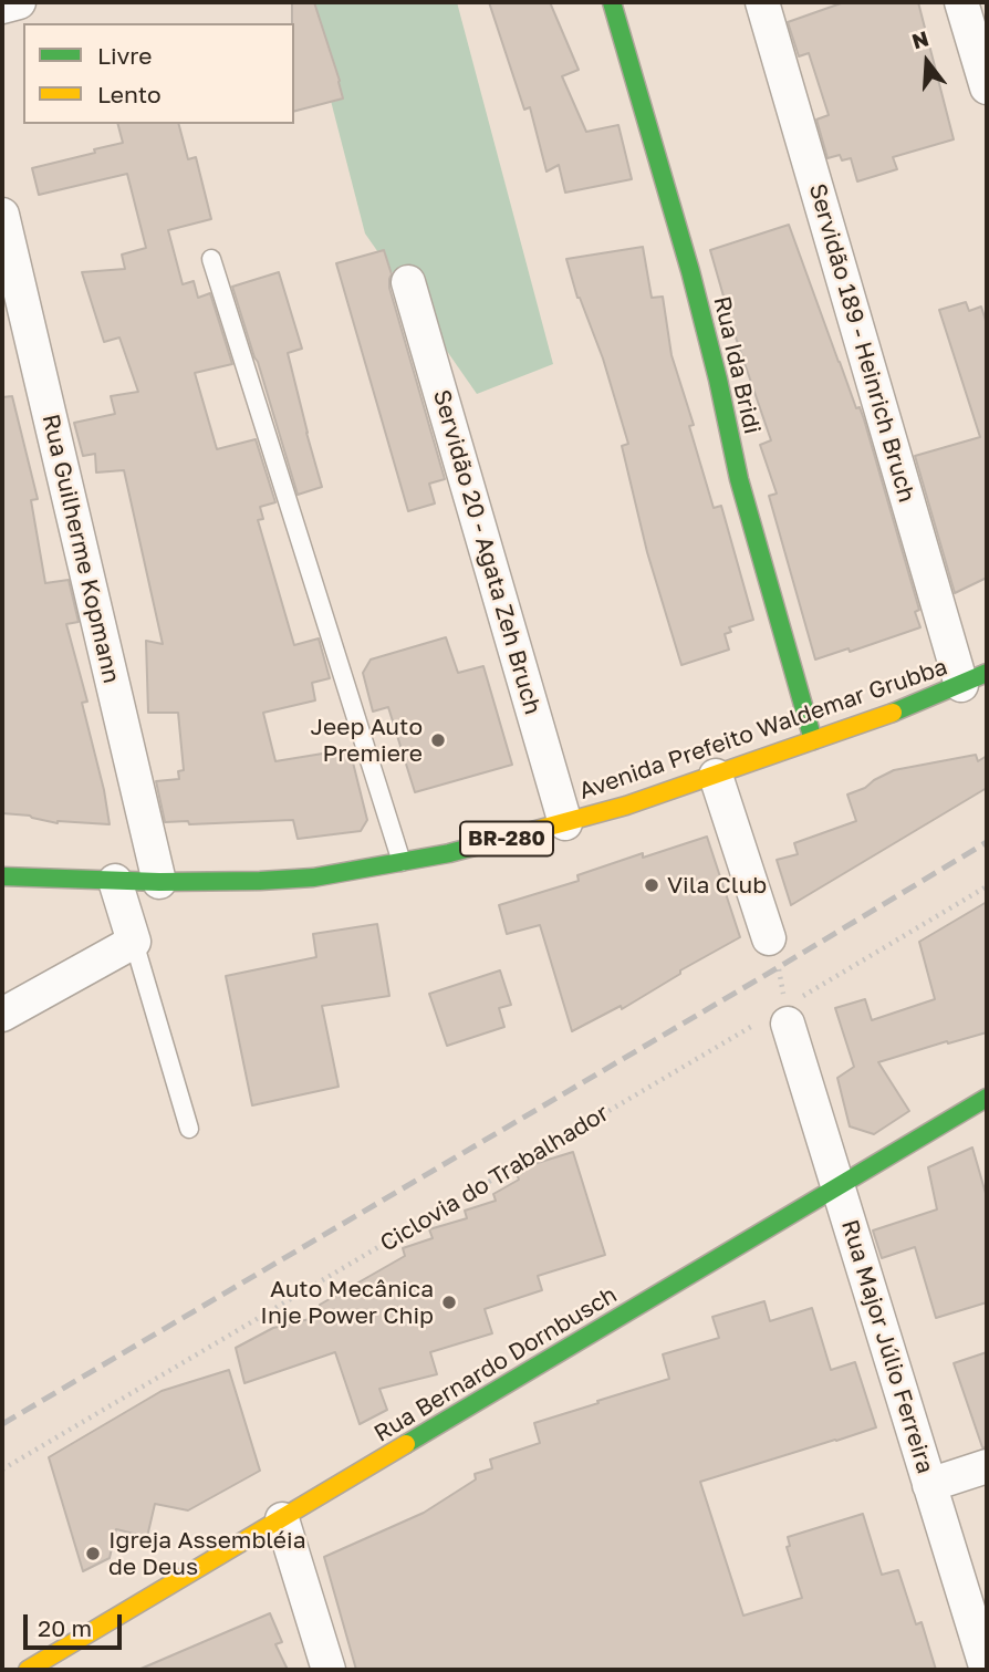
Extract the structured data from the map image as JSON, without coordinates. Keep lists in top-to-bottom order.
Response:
{
  "streets": {
    "main road": [
      "Rua Ida Bridi",
      "Avenida Prefeito Waldemar Grubba",
      "BR-280",
      "Rua Bernardo Dornbusch"
    ],
    "street": [
      "Servidão 189 - Heinrich Bruch",
      "Rua Guilherme Kopmann",
      "Servidão 20 - Agata Zeh Bruch",
      "Rua Major Júlio Ferreira"
    ],
    "path": ["Ciclovia do Trabalhador"]
  },
  "crossings": [
    ["Servidão 189 - Heinrich Bruch", "Avenida Prefeito Waldemar Grubba"],
    ["Rua Ida Bridi", "Avenida Prefeito Waldemar Grubba"],
    ["Rua Guilherme Kopmann", "Avenida Prefeito Waldemar Grubba"],
    ["Servidão 20 - Agata Zeh Bruch", "Avenida Prefeito Waldemar Grubba"],
    ["Ciclovia do Trabalhador", "Rua Major Júlio Ferreira"],
    ["Rua Major Júlio Ferreira", "Rua Bernardo Dornbusch"]
  ],
  "places": [
    "Jeep Auto Premiere",
    "Vila Club",
    "Auto Mecânica Inje Power Chip",
    "Igreja Assembléia de Deus"
  ],
  "legend": ["Livre", "Lento"],
  "scale_bar": "20 m",
  "north": "top"
}
